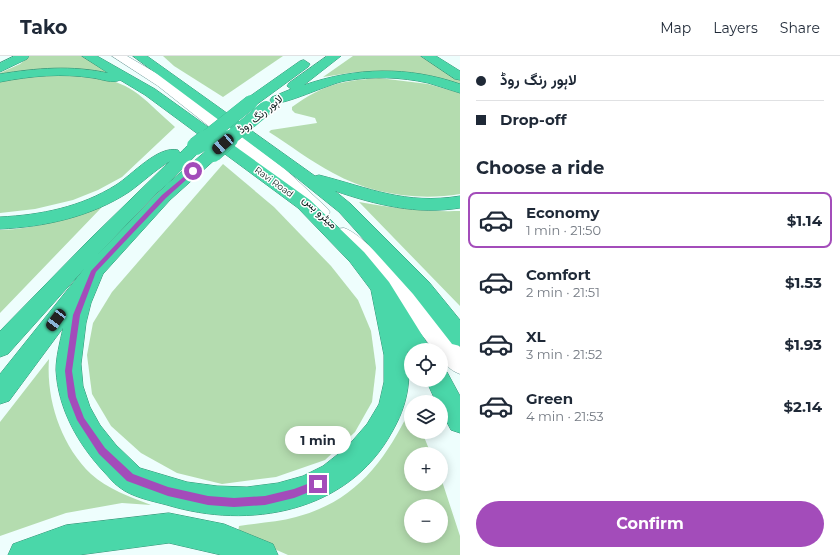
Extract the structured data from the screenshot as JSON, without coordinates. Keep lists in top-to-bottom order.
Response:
{
  "streets": {
    "highway": ["لاہور رنگ روڈ", "Ravi Road"],
    "lane": ["میٹرو بس"]
  },
  "page": {
    "header": "Tako",
    "nav": ["Map", "Layers", "Share"],
    "banner": ["لاہور رنگ روڈ", "Drop-off"],
    "heading": "Choose a ride",
    "list": [
      {
        "name": "Economy",
        "note": "1 min · 21:50",
        "value": "$1.14"
      },
      {
        "name": "Comfort",
        "note": "2 min · 21:51",
        "value": "$1.53"
      },
      {
        "name": "XL",
        "note": "3 min · 21:52",
        "value": "$1.93"
      },
      {
        "name": "Green",
        "note": "4 min · 21:53",
        "value": "$2.14"
      }
    ],
    "map_buttons": ["+", "−"],
    "bubble": "1 min",
    "buttons": "Confirm"
  }
}
